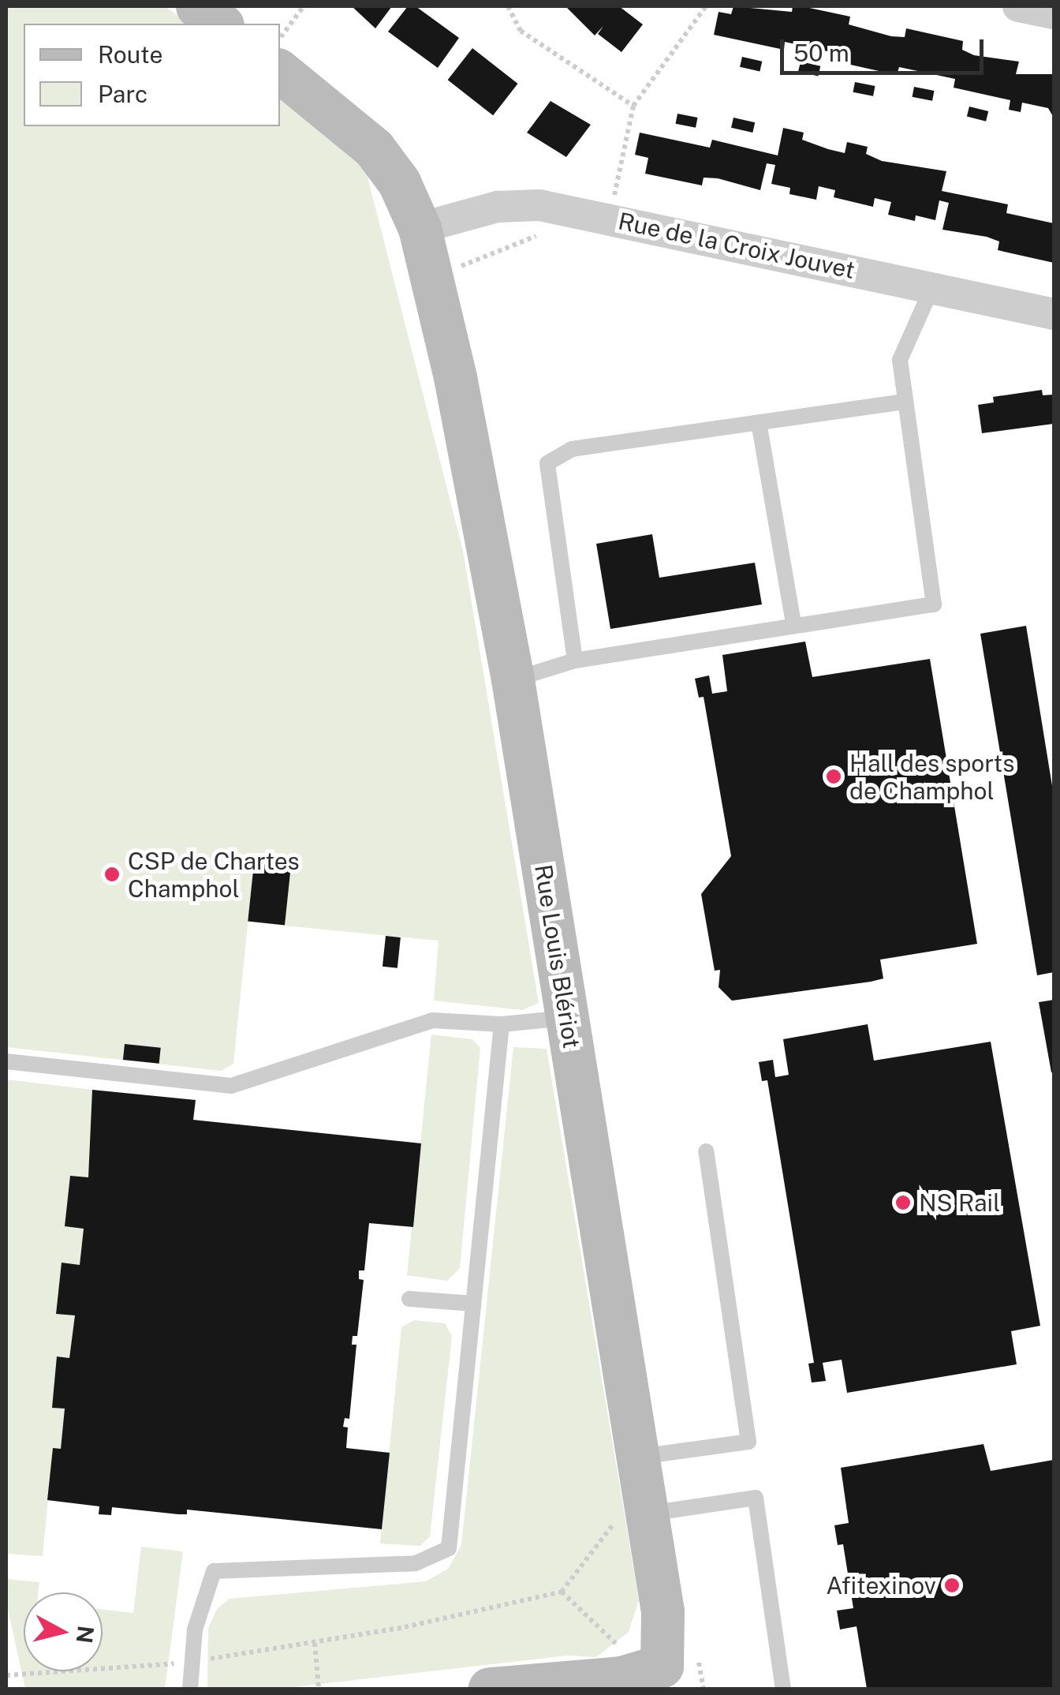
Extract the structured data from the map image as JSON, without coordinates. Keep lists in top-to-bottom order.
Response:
{
  "streets": {
    "street": ["Rue de la Croix Jouvet", "Rue Louis Blériot"]
  },
  "crossings": [
    ["Rue de la Croix Jouvet", "Rue Louis Blériot"]
  ],
  "places": [
    "Hall des sports de Champhol",
    "CSP de Chartes Champhol",
    "NS Rail",
    "Afitexinov"
  ],
  "legend": ["Route", "Parc"],
  "scale_bar": "50 m",
  "north": "right"
}
